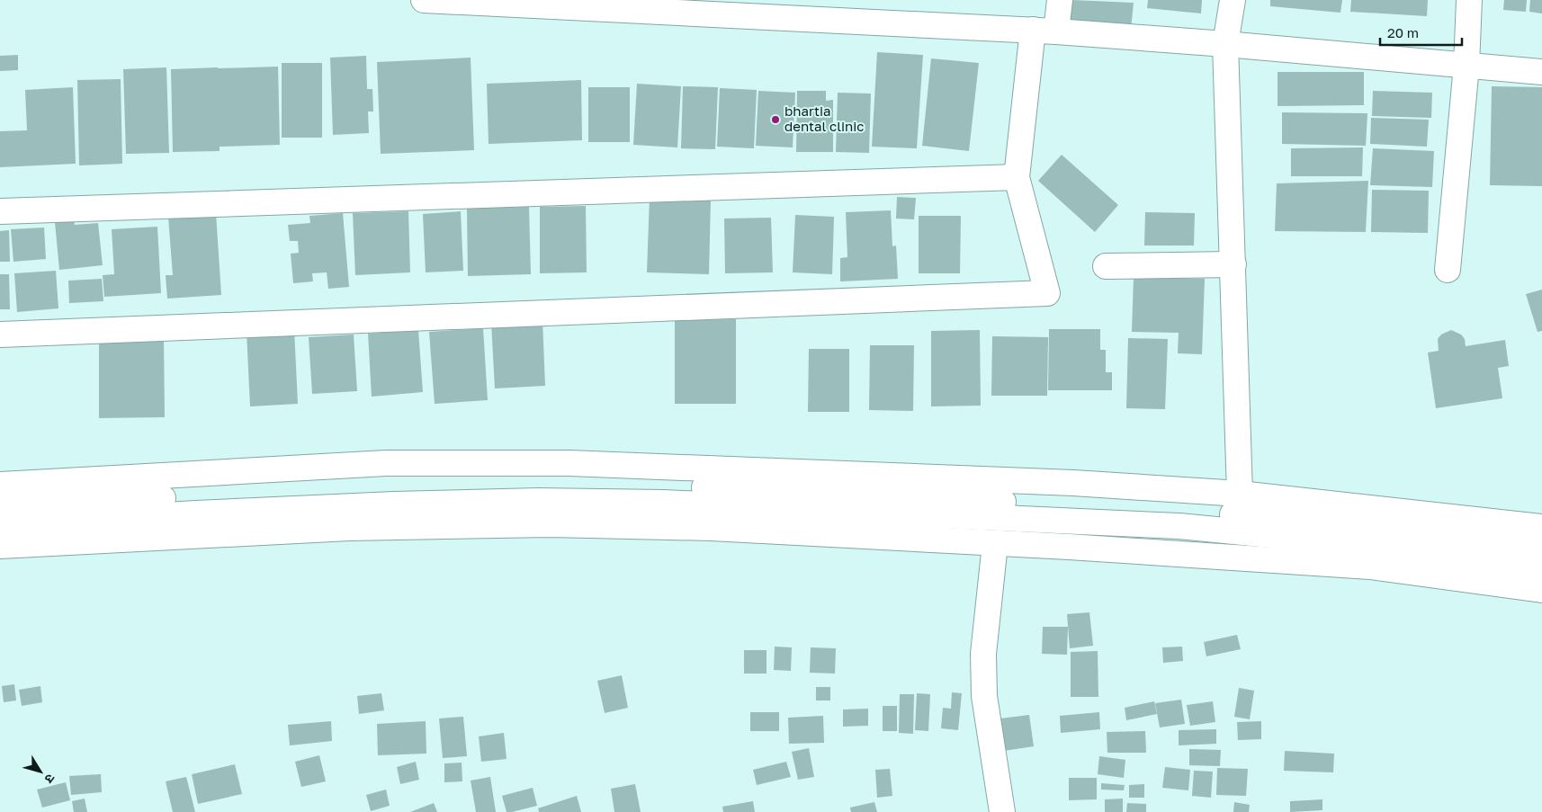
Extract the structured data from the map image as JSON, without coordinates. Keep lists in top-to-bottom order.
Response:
{
  "places": ["bhartia dental clinic"],
  "scale_bar": "20 m",
  "north": "bottom right"
}
